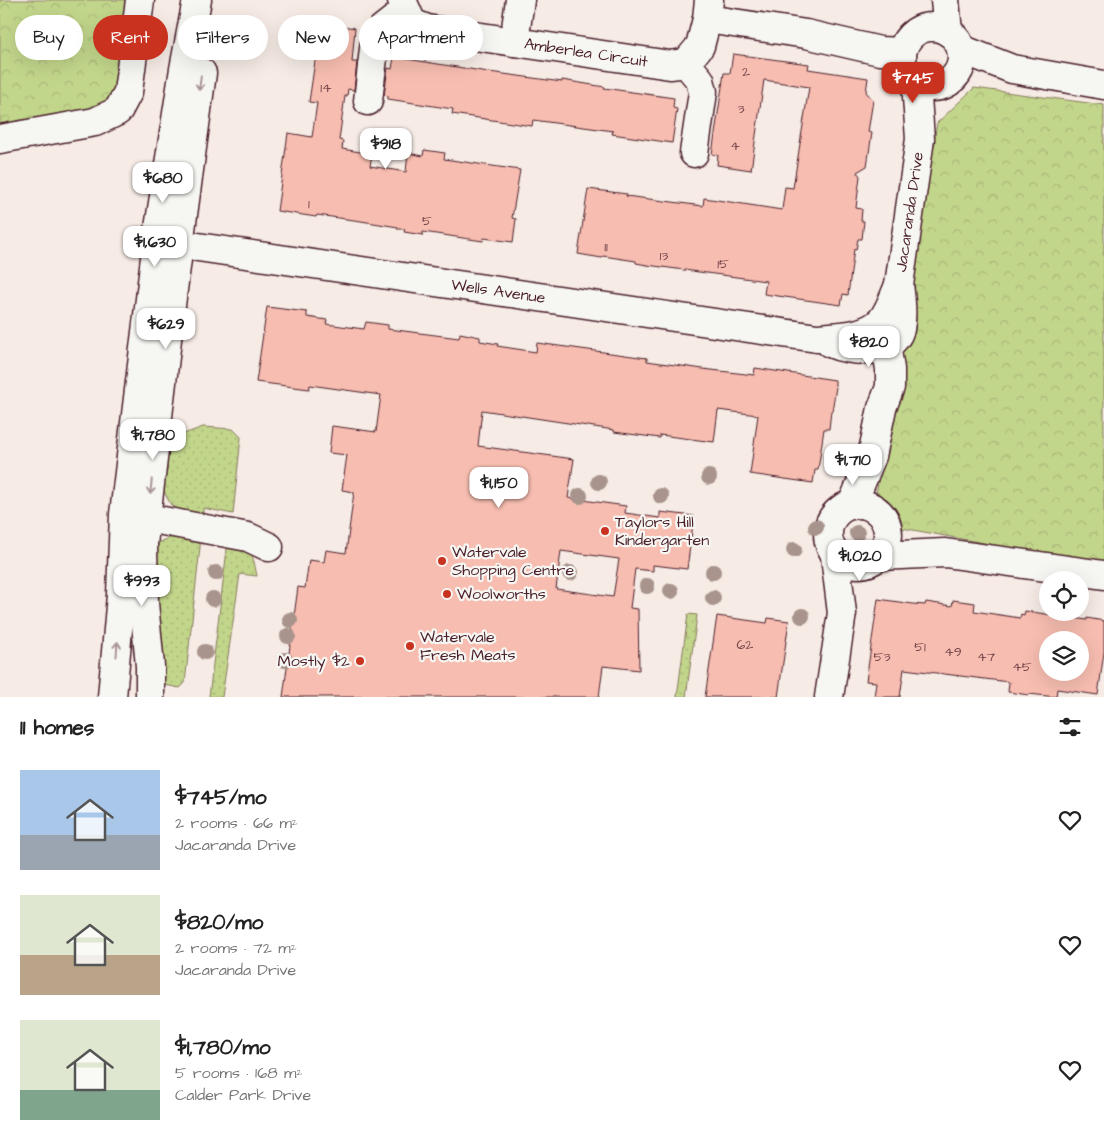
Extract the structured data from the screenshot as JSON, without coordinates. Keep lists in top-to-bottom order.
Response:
{
  "streets": {
    "street": ["Amberlea Circuit", "Jacaranda Drive", "Wells Avenue"]
  },
  "crossings": [
    ["Jacaranda Drive", "Wells Avenue"]
  ],
  "places": [
    "Taylors Hill Kindergarten",
    "Watervale Shopping Centre",
    "Woolworths",
    "Watervale Fresh Meats",
    "Mostly $2"
  ],
  "house_numbers": [
    "2",
    "14",
    "3",
    "4",
    "1",
    "5",
    "11",
    "13",
    "15",
    "62",
    "51",
    "49",
    "53",
    "47",
    "45"
  ],
  "page": {
    "chip": [
      "Buy",
      "Rent",
      "Filters",
      "New",
      "Apartment"
    ],
    "price": [
      "$745",
      "$918",
      "$680",
      "$1,630",
      "$629",
      "$820",
      "$1,780",
      "$1,710",
      "$1,150",
      "$1,020",
      "$993"
    ],
    "heading": "11 homes",
    "list": [
      {
        "name": "$745/mo",
        "note": "2 rooms · 66 m² · Jacaranda Drive"
      },
      {
        "name": "$820/mo",
        "note": "2 rooms · 72 m² · Jacaranda Drive"
      },
      {
        "name": "$1,780/mo",
        "note": "5 rooms · 168 m² · Calder Park Drive"
      }
    ]
  }
}
